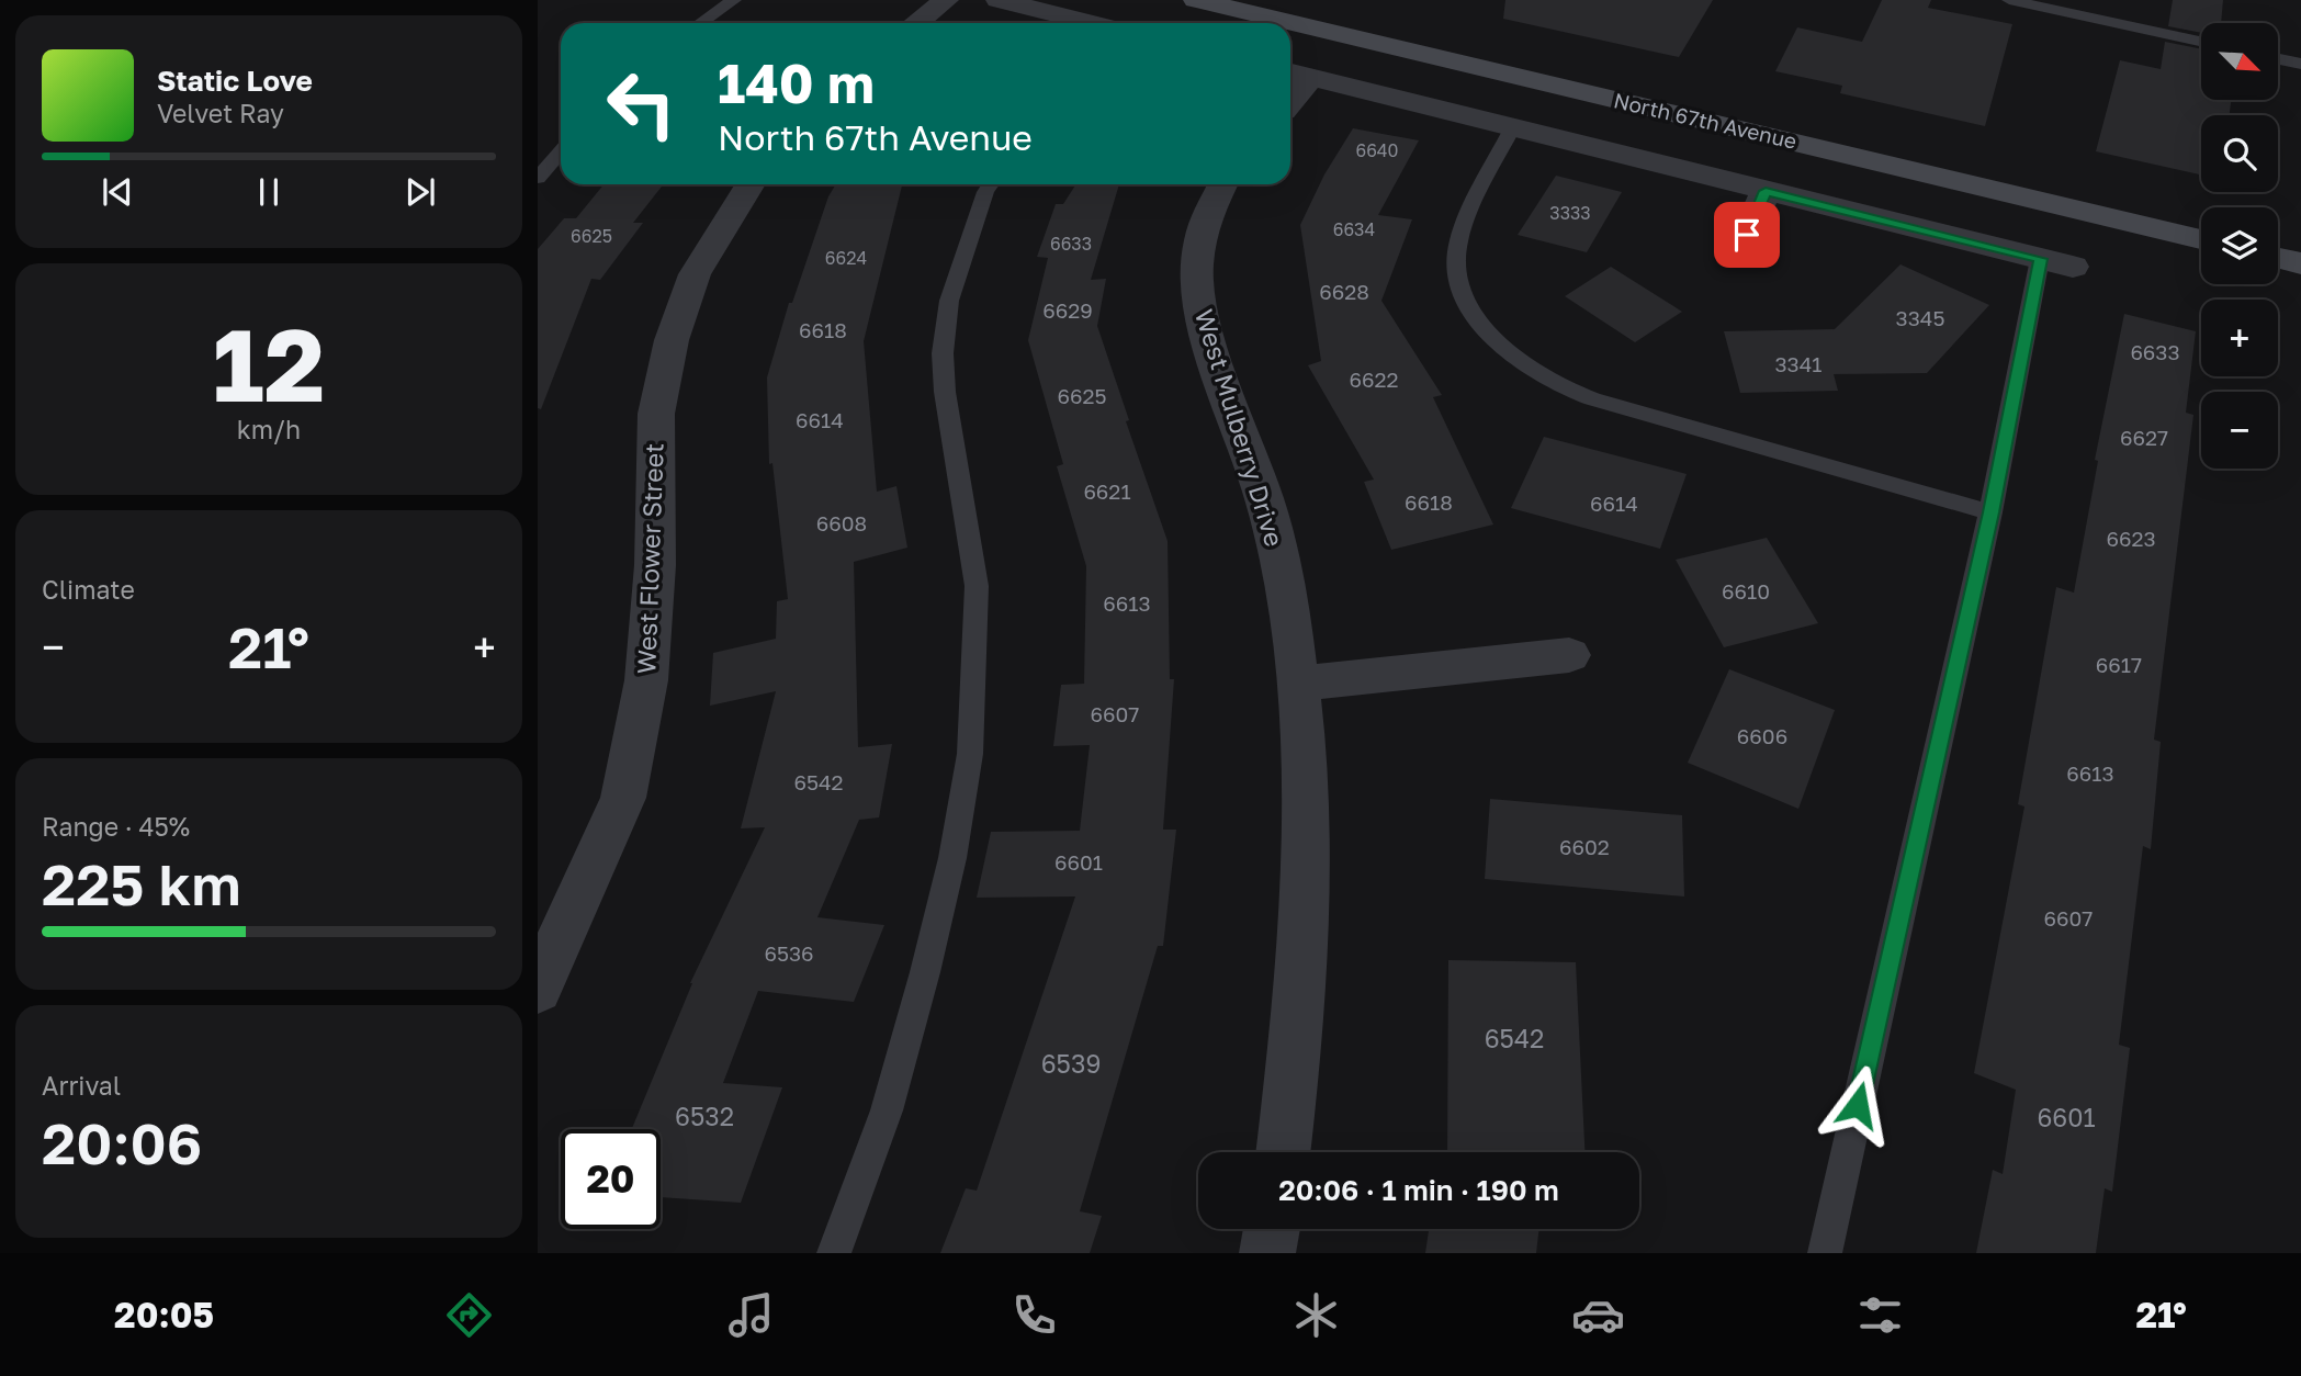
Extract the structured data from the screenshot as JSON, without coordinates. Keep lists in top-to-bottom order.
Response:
{
  "streets": {
    "main road": ["North 67th Avenue"],
    "street": ["West Mulberry Drive", "West Flower Street"]
  },
  "house_numbers": [
    "6640",
    "3333",
    "6634",
    "6625",
    "6633",
    "6624",
    "6628",
    "6629",
    "3345",
    "6618",
    "6633",
    "3341",
    "6622",
    "6625",
    "6614",
    "6627",
    "6621",
    "6618",
    "6614",
    "6608",
    "6623",
    "6610",
    "6613",
    "6617",
    "6607",
    "6606",
    "6613",
    "6542",
    "6602",
    "6601",
    "6607",
    "6536",
    "6542",
    "6539",
    "6532",
    "6601"
  ],
  "north": "bottom right",
  "page": {
    "map_buttons": ["+", "−"],
    "turn": ["140 m", "North 67th Avenue"],
    "song": ["Static Love", "Velvet Ray"],
    "tile": [
      ["12", "km/h"],
      "Climate",
      ["Range · 45%", "225 km"],
      ["Arrival", "20:06"]
    ],
    "heat": ["−", "21°", "+"],
    "limit": "20",
    "trip": "20:06 · 1 min · 190 m",
    "tabs": ["20:05", "21°"]
  }
}
